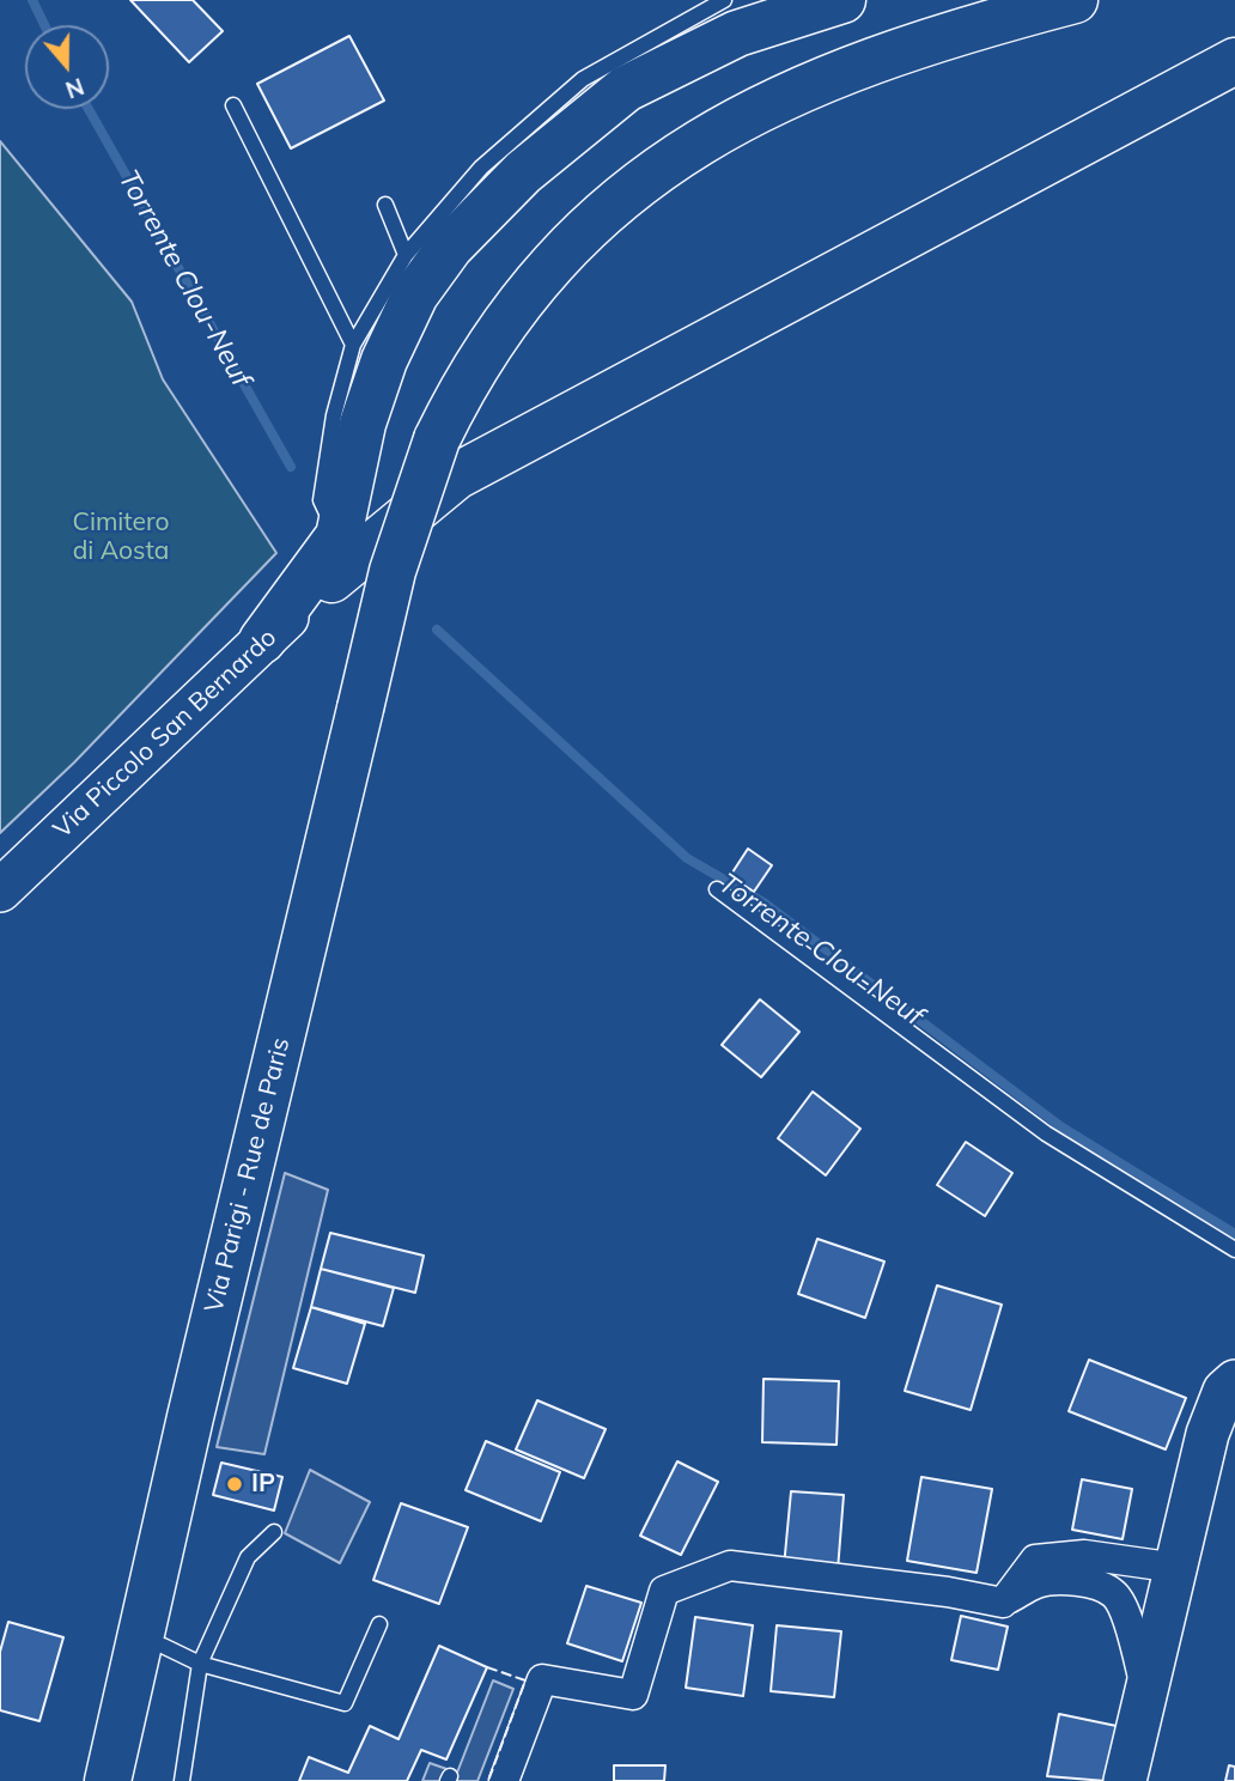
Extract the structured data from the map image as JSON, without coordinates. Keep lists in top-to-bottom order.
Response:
{
  "streets": {
    "main road": ["Via Parigi - Rue de Paris"],
    "street": ["Via Piccolo San Bernardo"]
  },
  "water": ["Torrente Clou-Neuf"],
  "parks": ["Cimitero di Aosta"],
  "places": ["IP"],
  "north": "bottom"
}
